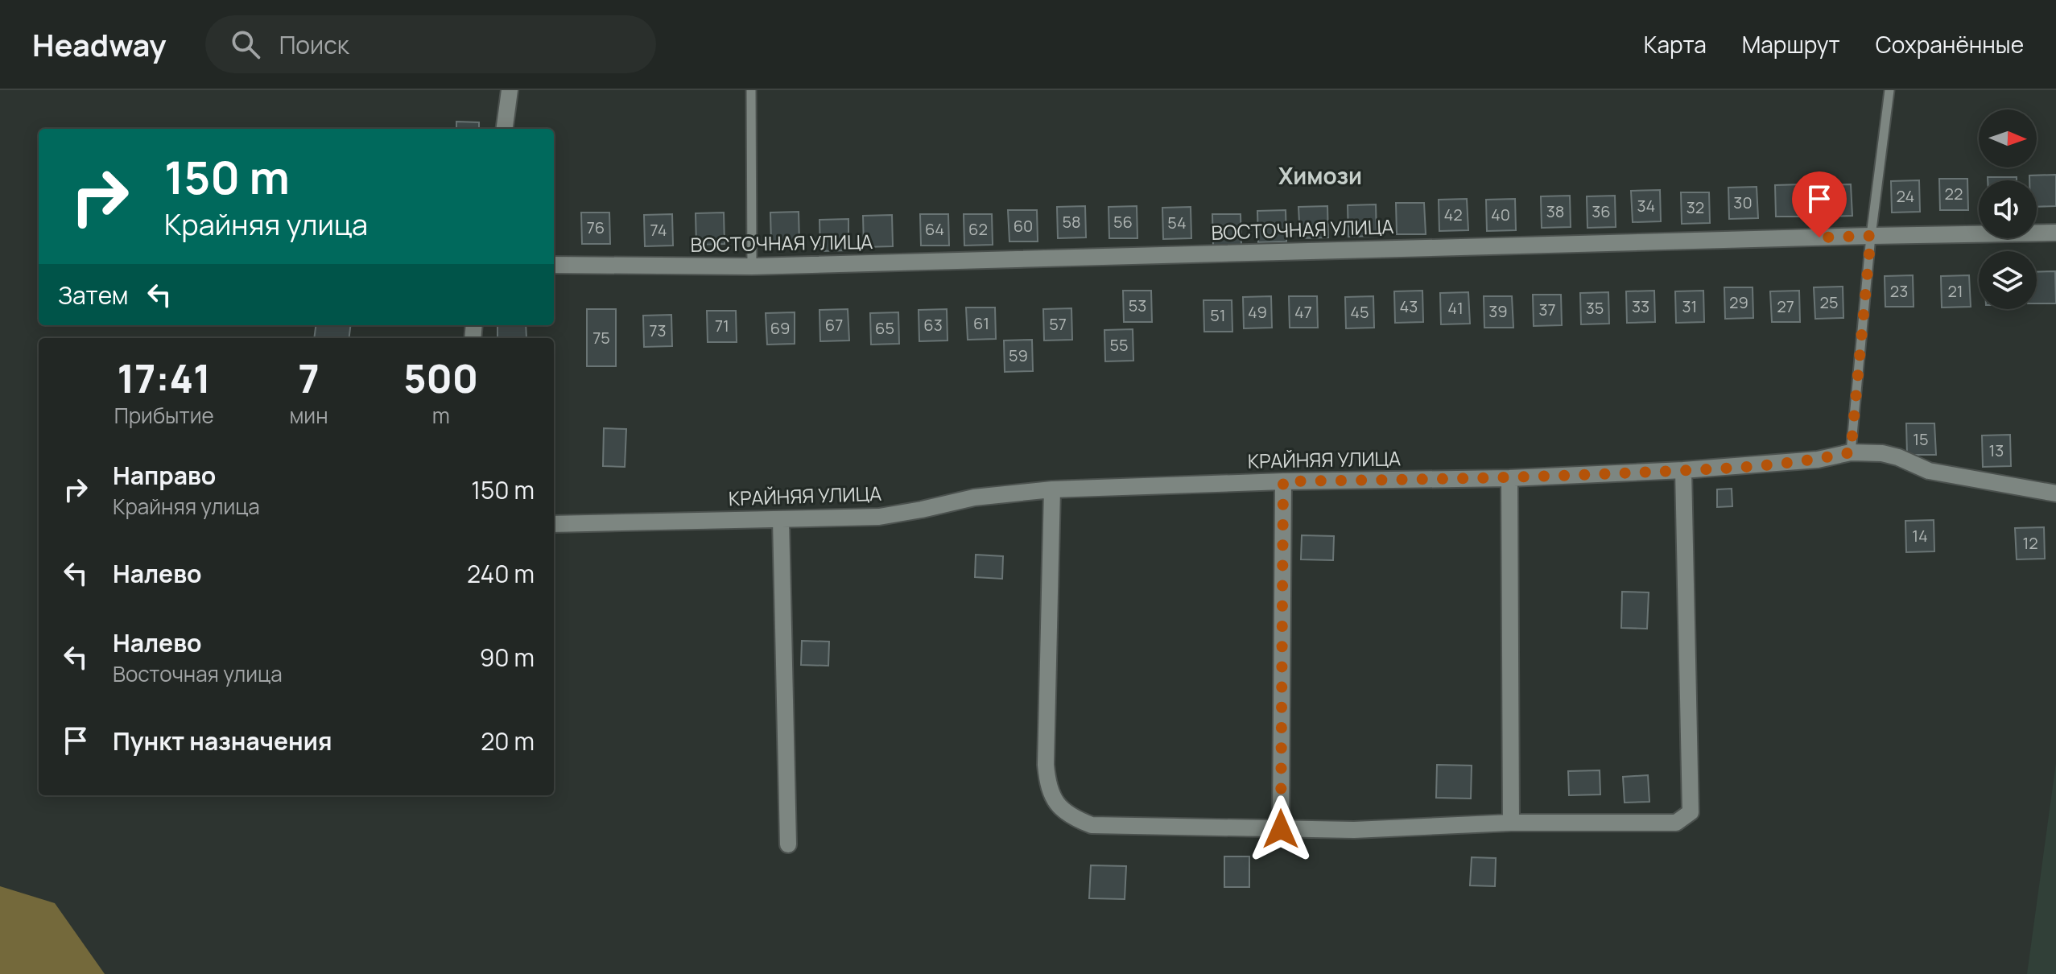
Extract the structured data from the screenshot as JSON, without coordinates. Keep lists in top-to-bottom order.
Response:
{
  "streets": {
    "street": ["ВОСТОЧНАЯ УЛИЦА", "КРАЙНЯЯ УЛИЦА"]
  },
  "districts": ["Химози"],
  "house_numbers": [
    "22",
    "24",
    "30",
    "34",
    "32",
    "38",
    "36",
    "42",
    "40",
    "58",
    "56",
    "54",
    "60",
    "76",
    "64",
    "62",
    "74",
    "23",
    "21",
    "29",
    "25",
    "53",
    "43",
    "33",
    "31",
    "27",
    "41",
    "35",
    "37",
    "39",
    "49",
    "47",
    "45",
    "51",
    "61",
    "57",
    "67",
    "63",
    "71",
    "69",
    "65",
    "73",
    "75",
    "55",
    "59",
    "15",
    "13",
    "14",
    "12"
  ],
  "north": "right",
  "page": {
    "header": "Headway",
    "search": "Поиск",
    "nav": ["Карта", "Маршрут", "Сохранённые"],
    "turn": ["150 m", "Крайняя улица"],
    "then": "Затем",
    "eta": [
      "17:41",
      "Прибытие",
      "7",
      "мин",
      "500",
      "m"
    ],
    "list": [
      {
        "name": "Направо",
        "note": "Крайняя улица",
        "value": "150 m"
      },
      {
        "name": "Налево",
        "value": "240 m"
      },
      {
        "name": "Налево",
        "note": "Восточная улица",
        "value": "90 m"
      },
      {
        "name": "Пункт назначения",
        "value": "20 m"
      }
    ]
  }
}
